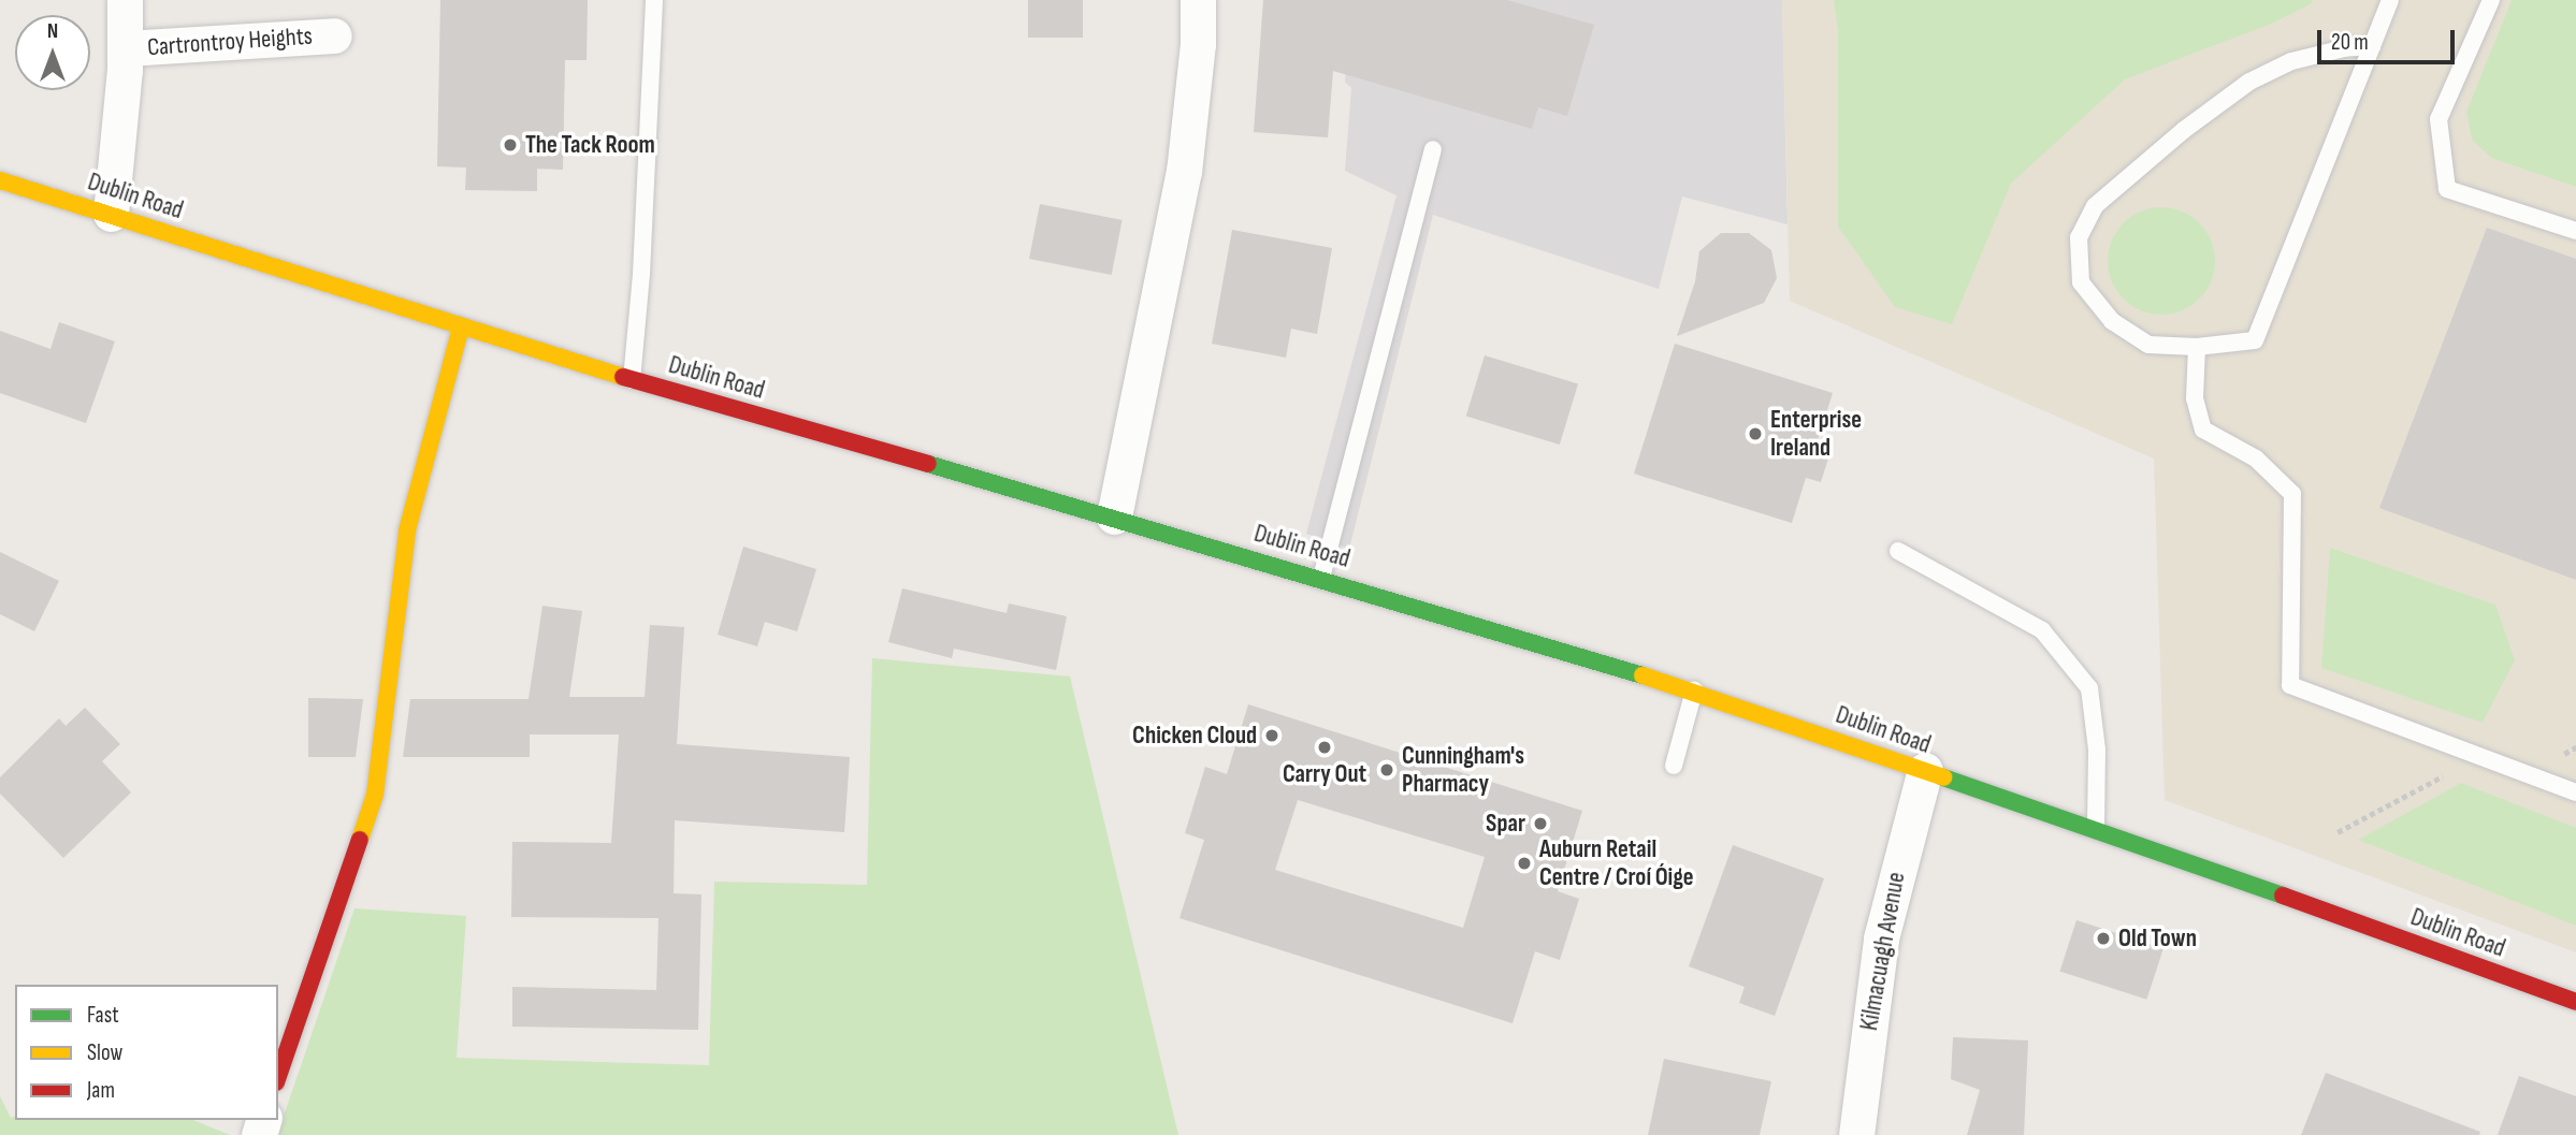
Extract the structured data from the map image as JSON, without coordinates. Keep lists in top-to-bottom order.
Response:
{
  "streets": {
    "main road": ["Dublin Road"],
    "street": ["Cartrontroy Heights", "Kilmacuagh Avenue"]
  },
  "crossings": [
    ["Cartrontroy Heights", "Dublin Road"],
    ["Dublin Road", "Kilmacuagh Avenue"]
  ],
  "places": [
    "The Tack Room",
    "Enterprise Ireland",
    "Chicken Cloud",
    "Carry Out",
    "Cunningham's Pharmacy",
    "Spar",
    "Auburn Retail Centre / Croí Óige",
    "Old Town"
  ],
  "legend": ["Fast", "Slow", "Jam"],
  "scale_bar": "20 m",
  "north": "top"
}
